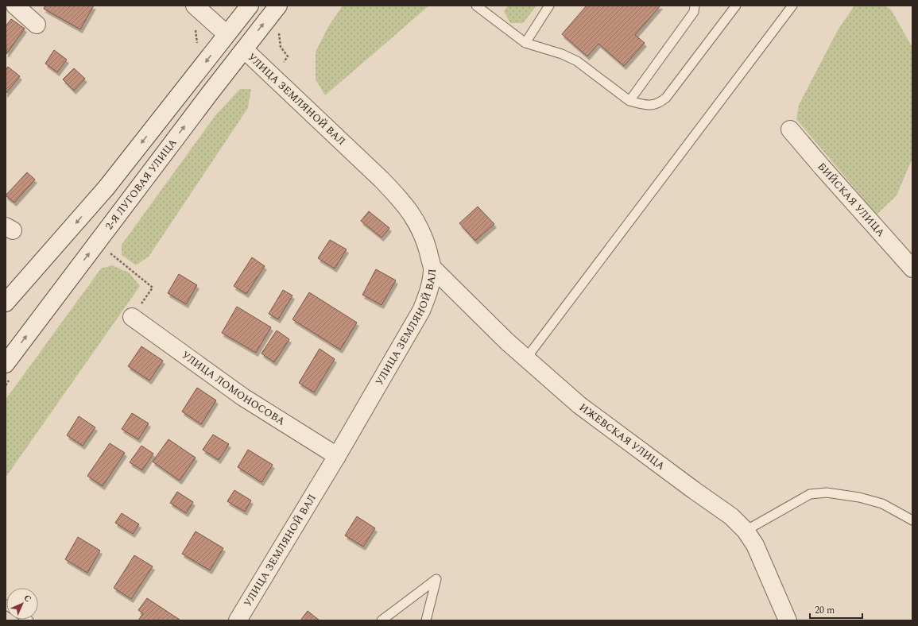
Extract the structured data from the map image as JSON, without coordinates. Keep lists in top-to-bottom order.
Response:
{
  "streets": {
    "street": [
      "УЛИЦА ЗЕМЛЯНОЙ ВАЛ",
      "2-Я ЛУГОВАЯ УЛИЦА",
      "БИЙСКАЯ УЛИЦА",
      "УЛИЦА ЛОМОНОСОВА",
      "ИЖЕВСКАЯ УЛИЦА"
    ]
  },
  "crossings": [
    ["УЛИЦА ЗЕМЛЯНОЙ ВАЛ", "2-Я ЛУГОВАЯ УЛИЦА"],
    ["УЛИЦА ЗЕМЛЯНОЙ ВАЛ", "УЛИЦА ЛОМОНОСОВА"],
    ["УЛИЦА ЗЕМЛЯНОЙ ВАЛ", "ИЖЕВСКАЯ УЛИЦА"]
  ],
  "scale_bar": "20 m",
  "north": "top right"
}
